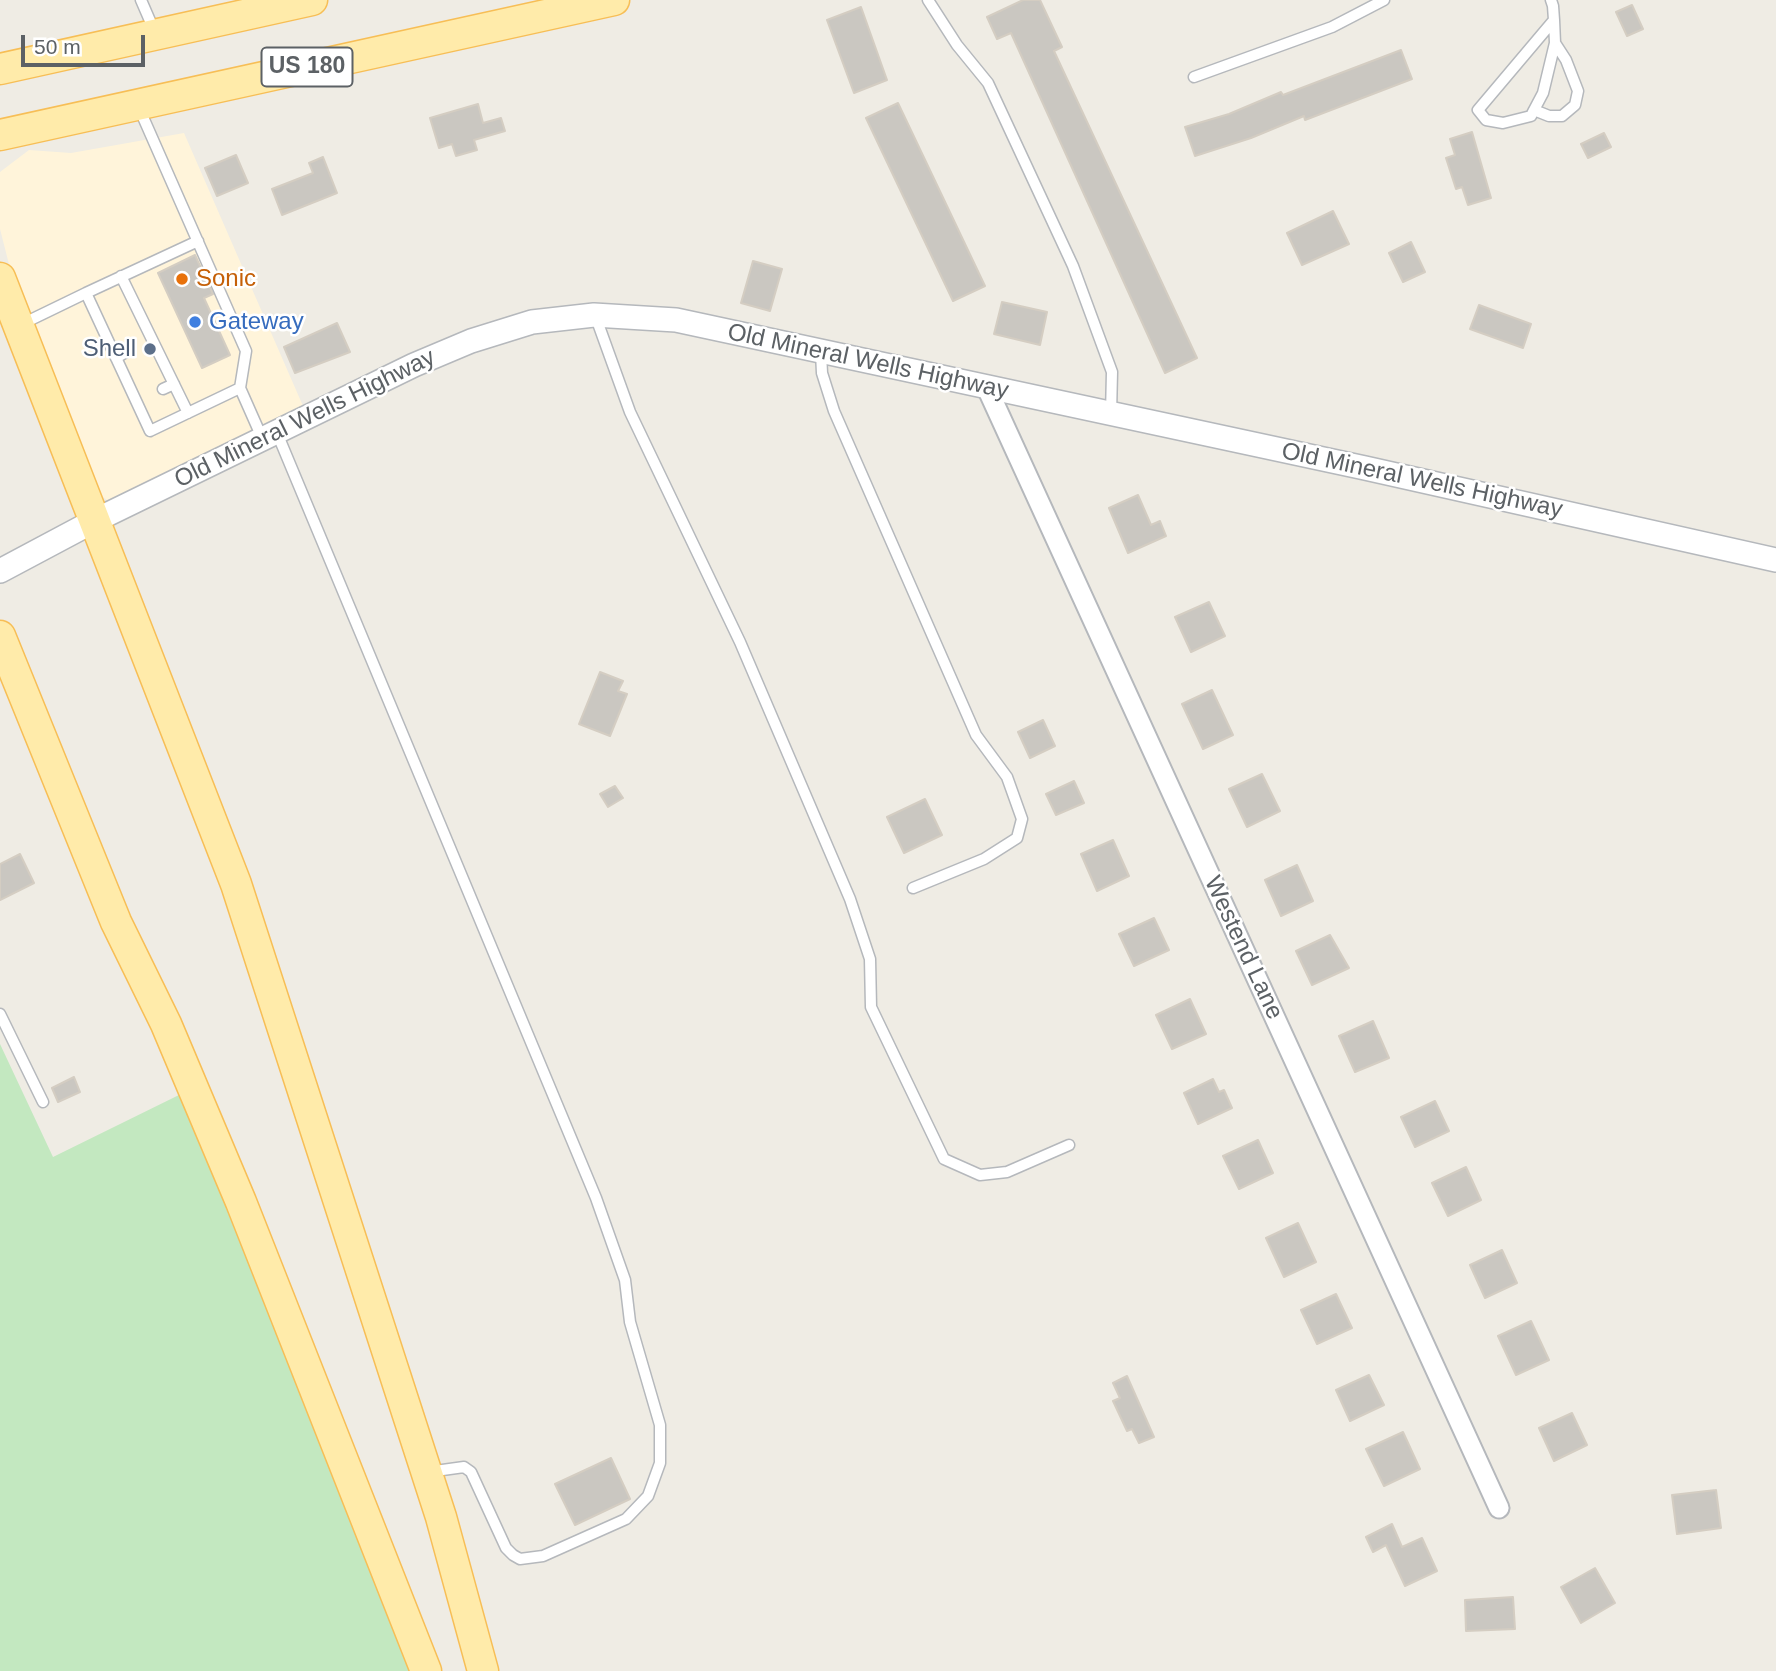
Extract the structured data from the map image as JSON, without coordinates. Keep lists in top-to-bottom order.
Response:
{
  "streets": {
    "main road": ["US 180"],
    "street": ["Old Mineral Wells Highway", "Westend Lane"]
  },
  "crossings": [
    ["Old Mineral Wells Highway", "Westend Lane"]
  ],
  "places": ["Sonic", "Gateway", "Shell"],
  "scale_bar": "50 m"
}
